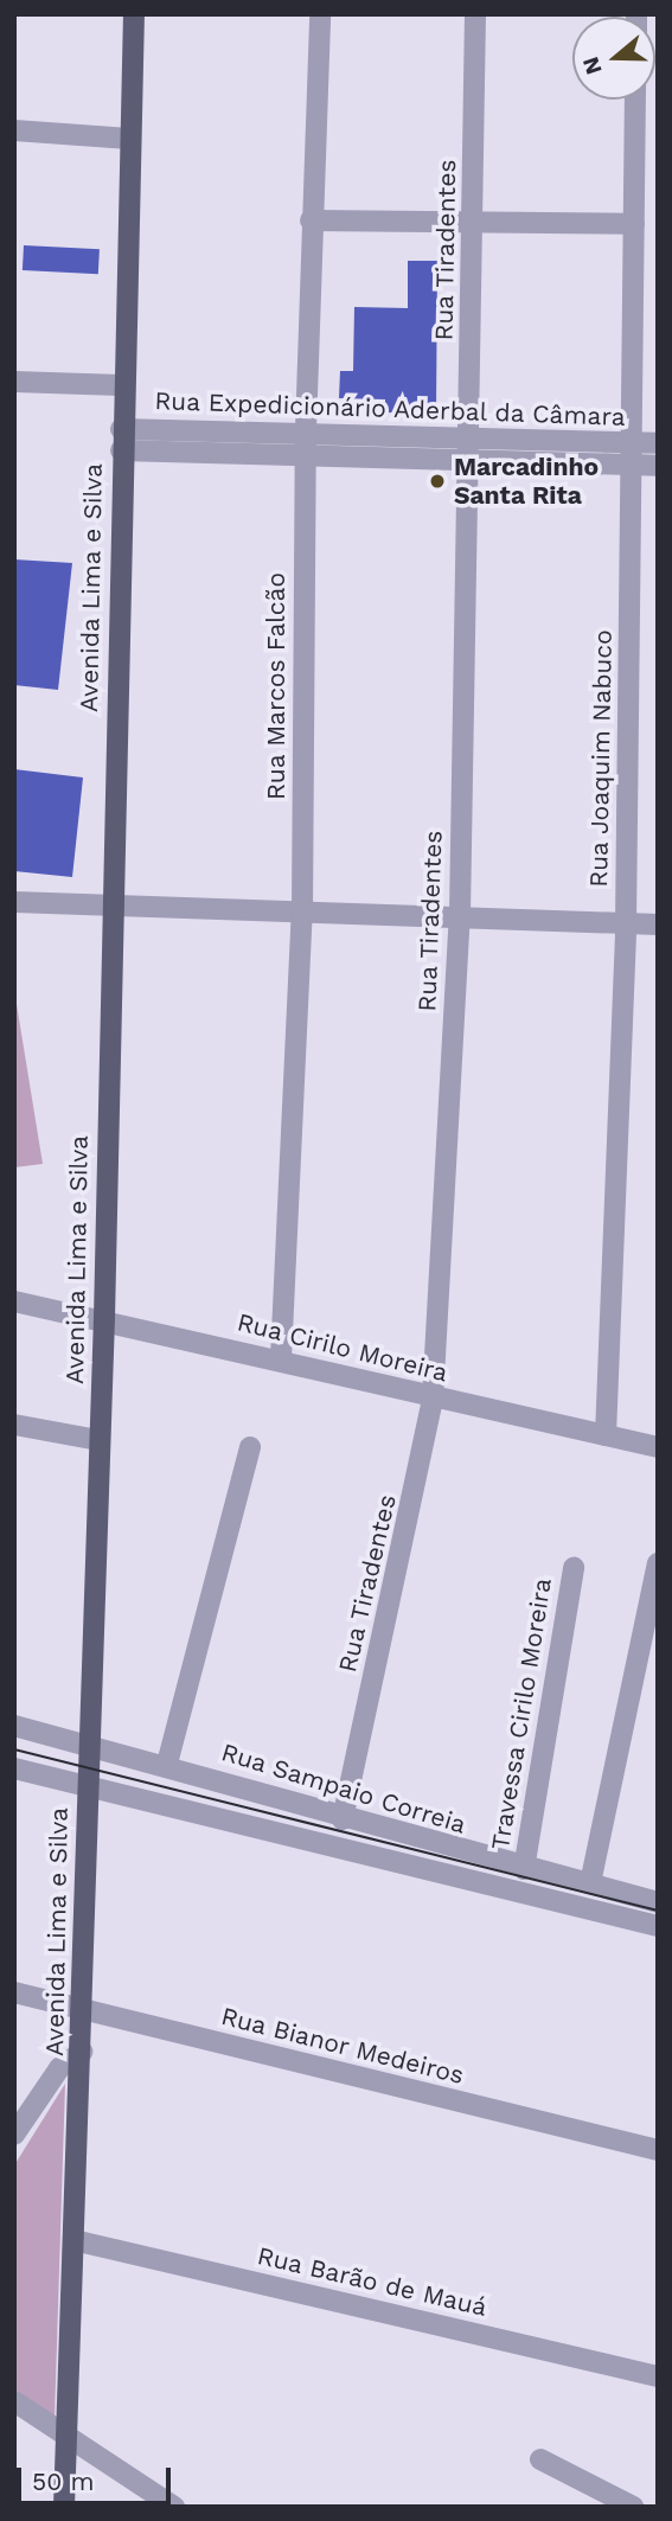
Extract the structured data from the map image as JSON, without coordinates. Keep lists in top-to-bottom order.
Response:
{
  "streets": {
    "main road": ["Avenida Lima e Silva"],
    "street": [
      "Rua Tiradentes",
      "Rua Expedicionário Aderbal da Câmara",
      "Rua Marcos Falcão",
      "Rua Joaquim Nabuco",
      "Rua Cirilo Moreira",
      "Travessa Cirilo Moreira",
      "Rua Sampaio Correia",
      "Rua Bianor Medeiros",
      "Rua Barão de Mauá"
    ]
  },
  "crossings": [
    ["Rua Tiradentes", "Rua Expedicionário Aderbal da Câmara"],
    ["Rua Tiradentes", "Rua Cirilo Moreira"],
    ["Rua Tiradentes", "Rua Sampaio Correia"],
    ["Rua Expedicionário Aderbal da Câmara", "Avenida Lima e Silva"],
    ["Rua Expedicionário Aderbal da Câmara", "Rua Marcos Falcão"],
    ["Rua Expedicionário Aderbal da Câmara", "Rua Joaquim Nabuco"],
    ["Avenida Lima e Silva", "Rua Cirilo Moreira"],
    ["Avenida Lima e Silva", "Rua Sampaio Correia"],
    ["Avenida Lima e Silva", "Rua Bianor Medeiros"],
    ["Avenida Lima e Silva", "Rua Barão de Mauá"],
    ["Rua Marcos Falcão", "Rua Cirilo Moreira"],
    ["Rua Joaquim Nabuco", "Rua Cirilo Moreira"],
    ["Travessa Cirilo Moreira", "Rua Sampaio Correia"]
  ],
  "places": ["Marcadinho Santa Rita"],
  "scale_bar": "50 m",
  "north": "left"
}
